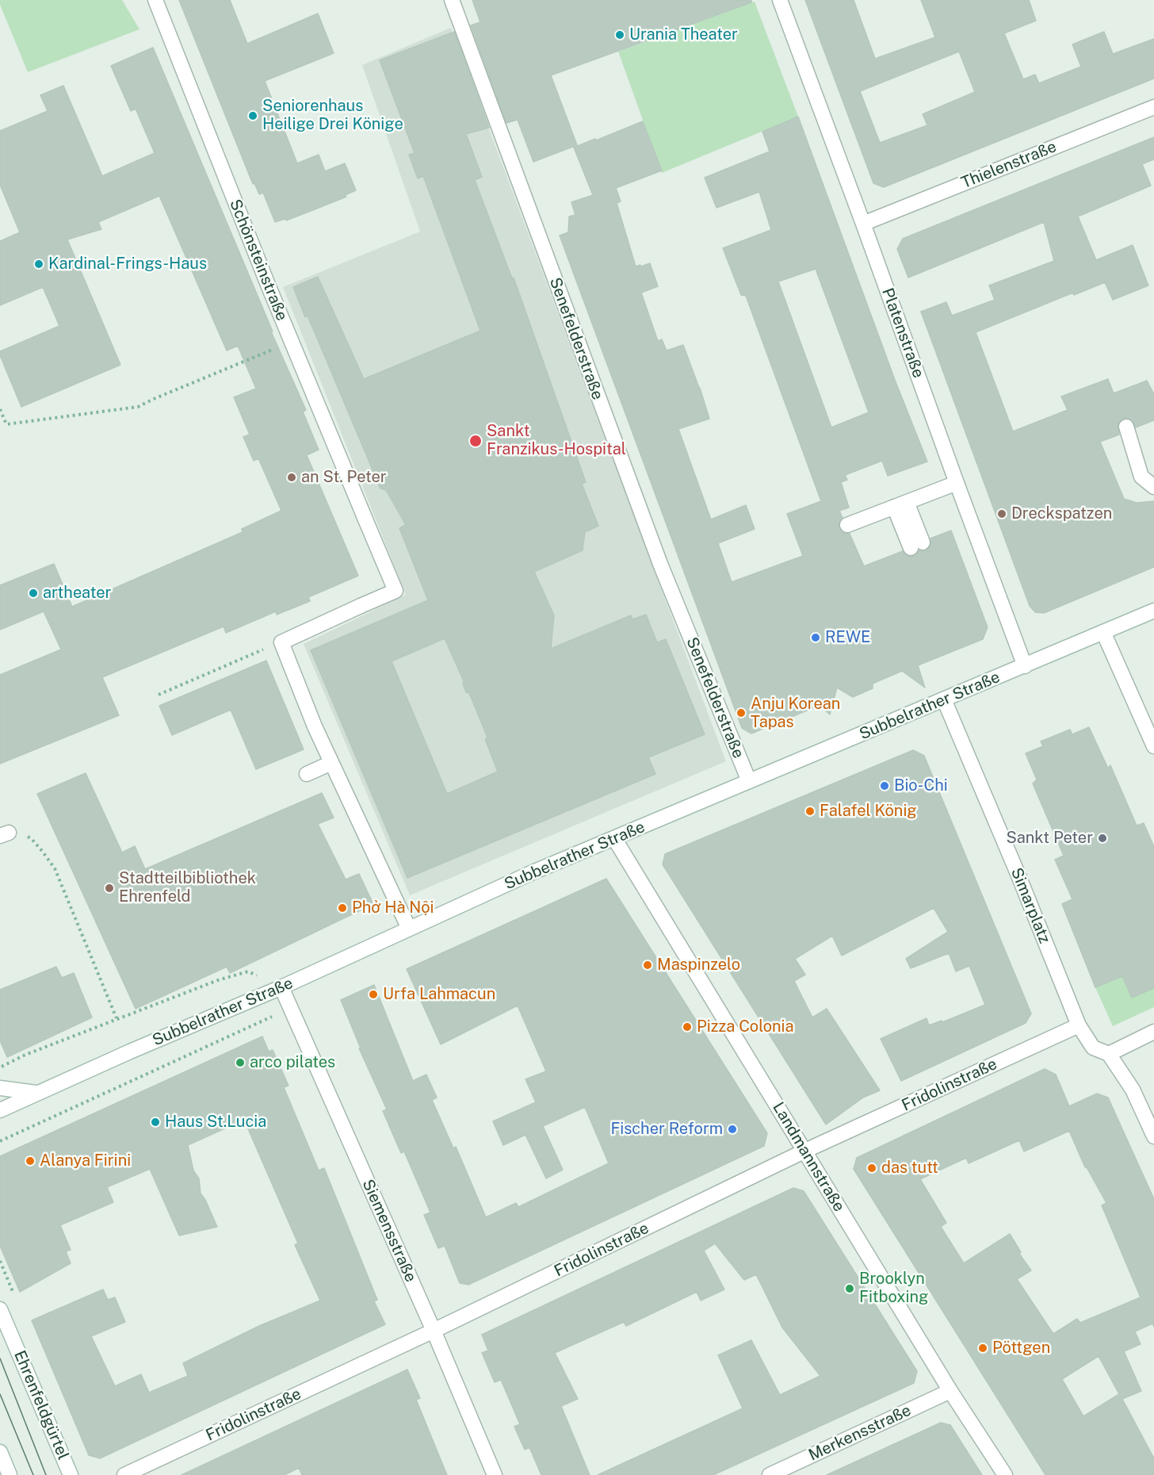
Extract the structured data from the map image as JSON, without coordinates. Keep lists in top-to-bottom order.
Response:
{
  "streets": {
    "street": [
      "Thielenstraße",
      "Schönsteinstraße",
      "Platenstraße",
      "Senefelderstraße",
      "Subbelrather Straße",
      "Simarplatz",
      "Fridolinstraße",
      "Landmannstraße",
      "Siemensstraße",
      "Ehrenfeldgürtel",
      "Merkensstraße"
    ]
  },
  "crossings": [
    ["Thielenstraße", "Platenstraße"],
    ["Platenstraße", "Subbelrather Straße"],
    ["Senefelderstraße", "Subbelrather Straße"],
    ["Subbelrather Straße", "Simarplatz"],
    ["Subbelrather Straße", "Landmannstraße"],
    ["Subbelrather Straße", "Siemensstraße"],
    ["Simarplatz", "Fridolinstraße"],
    ["Fridolinstraße", "Landmannstraße"],
    ["Fridolinstraße", "Siemensstraße"],
    ["Landmannstraße", "Merkensstraße"]
  ],
  "places": [
    "Urania Theater",
    "Seniorenhaus Heilige Drei Könige",
    "Kardinal-Frings-Haus",
    "Sankt Franzikus-Hospital",
    "an St. Peter",
    "Dreckspatzen",
    "artheater",
    "REWE",
    "Anju Korean Tapas",
    "Bio-Chi",
    "Falafel König",
    "Sankt Peter",
    "Stadtteilbibliothek Ehrenfeld",
    "Phở Hà Nội",
    "Maspinzelo",
    "Urfa Lahmacun",
    "Pizza Colonia",
    "arco pilates",
    "Haus St.Lucia",
    "Fischer Reform",
    "Alanya Firini",
    "das tutt",
    "Brooklyn Fitboxing",
    "Pöttgen"
  ]
}
